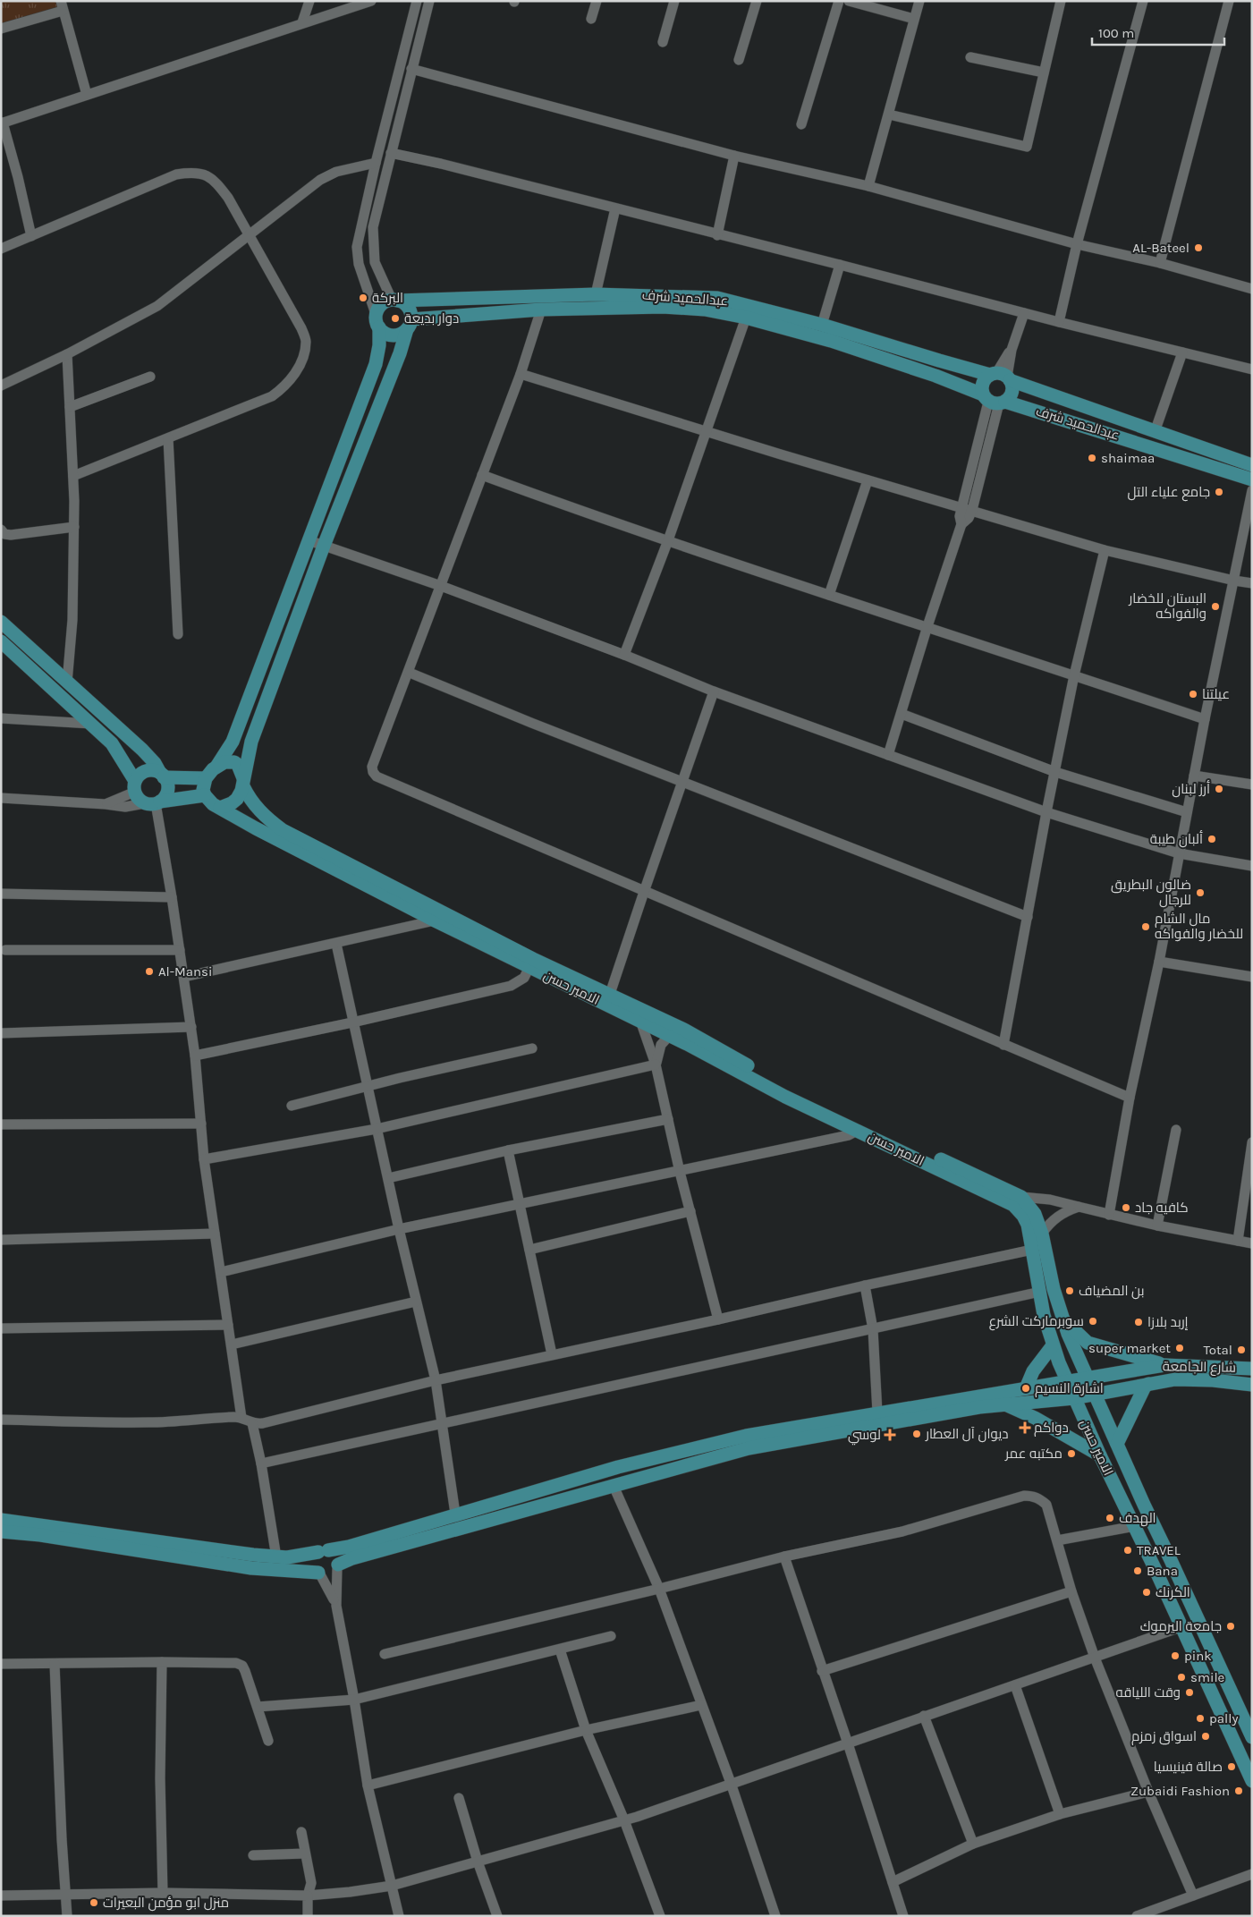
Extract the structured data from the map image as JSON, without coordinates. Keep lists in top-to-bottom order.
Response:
{
  "streets": {
    "main road": ["عبدالحميد شرف", "الامير حسن", "شارع الجامعة"]
  },
  "crossings": [
    ["الامير حسن", "شارع الجامعة"]
  ],
  "places": {
    "other": [
      "AL-Bateel",
      "البركة",
      "دوار بديعة",
      "shaimaa",
      "جامع علياء التل",
      "البستان للخضار والفواكه",
      "عيلتنا",
      "أرز لبنان",
      "ألبان طيبة",
      "ضالون البطريق للرجال",
      "مال الشام للخضار والفواكه",
      "Al-Mansi",
      "كافيه جاد",
      "بن المضياف",
      "سوبرماركت الشرع",
      "إربد بلازا",
      "super market",
      "Total",
      "اشارة النسيم",
      "ديوان آل العطار",
      "مكتبه عمر",
      "الهدف",
      "TRAVEL",
      "Bana",
      "الكرنك",
      "جامعة اليرموك",
      "pink",
      "smile",
      "وقت اللياقه",
      "pally",
      "اسواق زمزم",
      "صالة فينيسيا",
      "Zubaidi Fashion",
      "منزل ابو مؤمن البعيرات"
    ],
    "health": ["دواكم", "لوسي"]
  },
  "scale_bar": "100 m"
}
